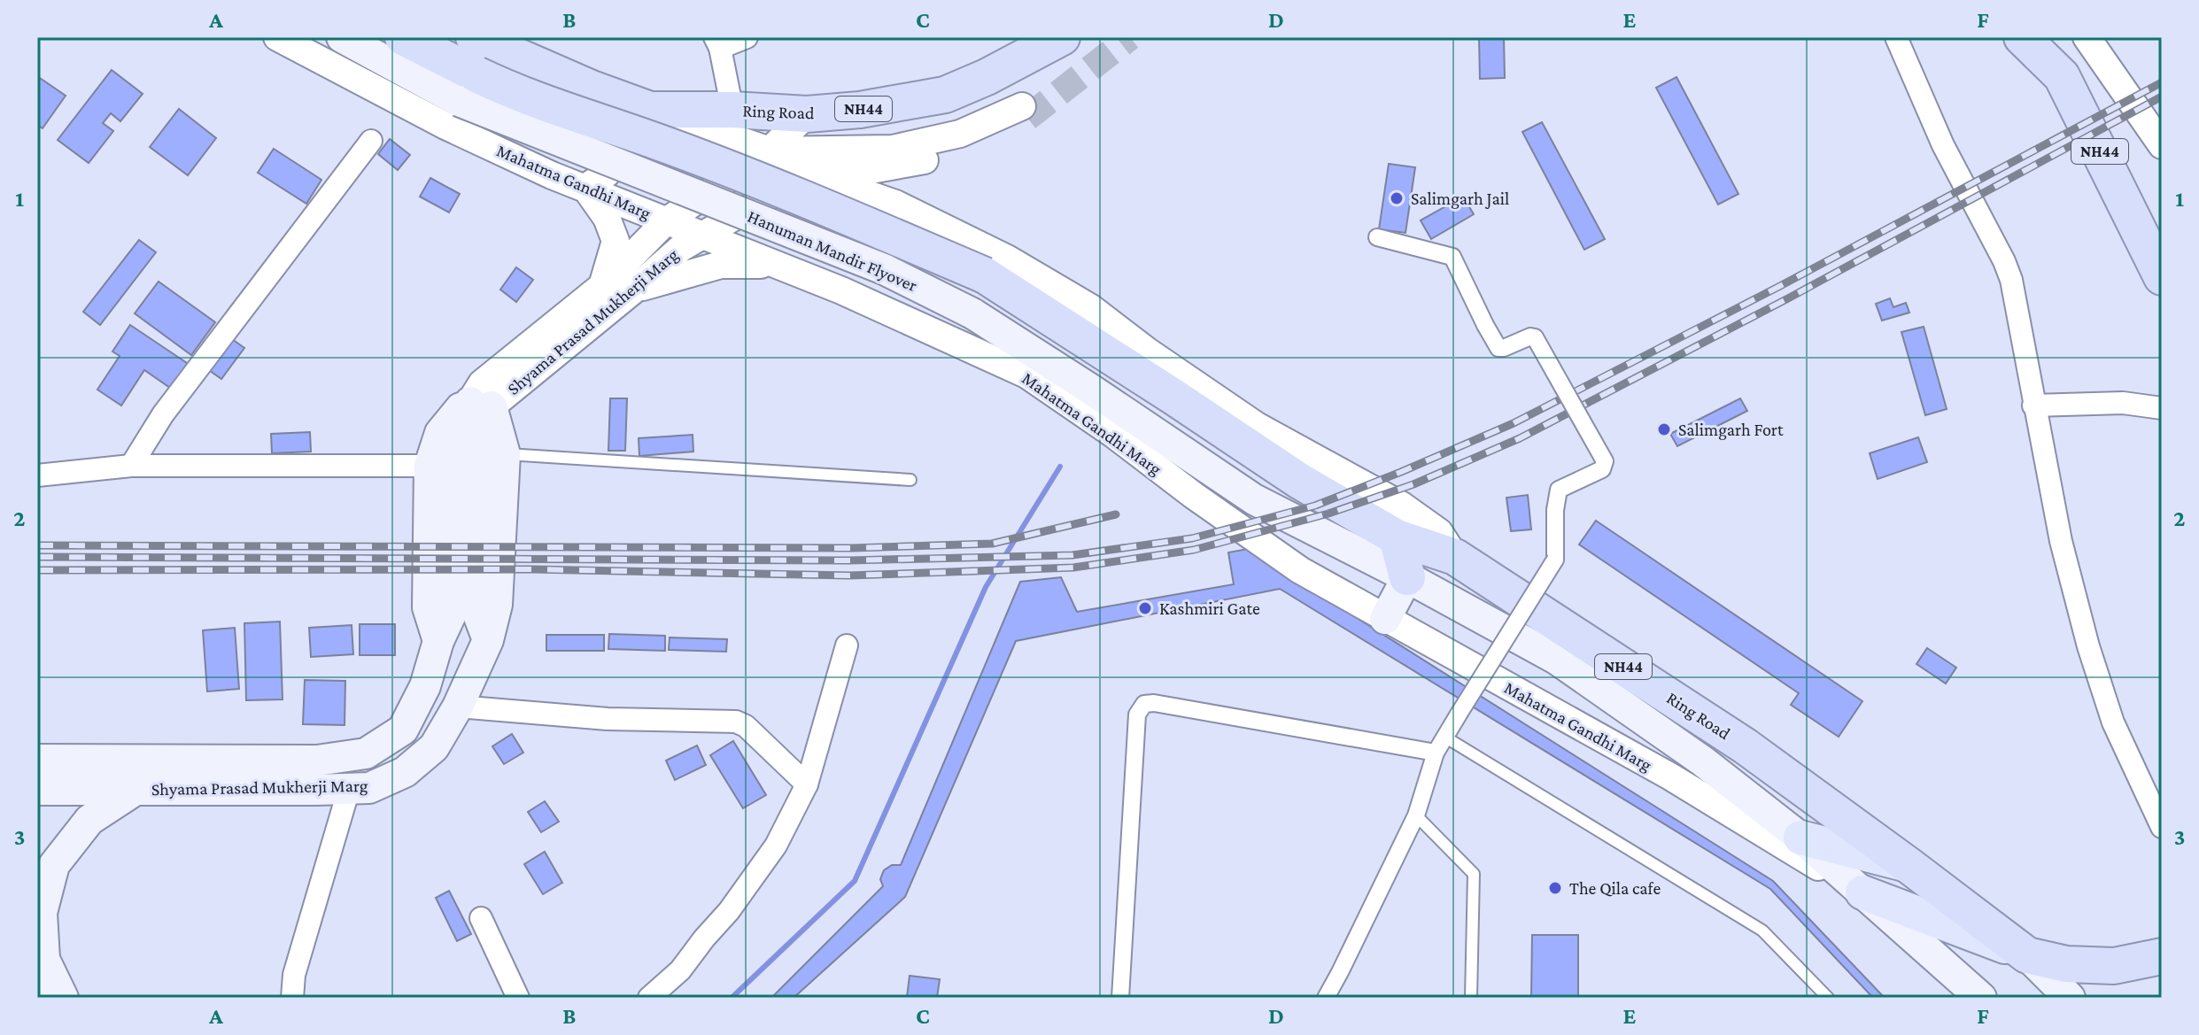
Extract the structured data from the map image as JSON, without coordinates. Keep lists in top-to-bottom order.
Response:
{
  "streets": {
    "highway": ["NH44", "Ring Road", "Hanuman Mandir Flyover"],
    "main road": ["Mahatma Gandhi Marg", "Shyama Prasad Mukherji Marg"]
  },
  "crossings": [
    ["Ring Road", "Hanuman Mandir Flyover"],
    ["Ring Road", "Shyama Prasad Mukherji Marg"],
    ["Mahatma Gandhi Marg", "Hanuman Mandir Flyover"],
    ["Mahatma Gandhi Marg", "Shyama Prasad Mukherji Marg"]
  ],
  "places": [
    "Salimgarh Jail",
    "Salimgarh Fort",
    "Kashmiri Gate",
    "The Qila cafe"
  ],
  "grid": {
    "columns": [
      "A",
      "B",
      "C",
      "D",
      "E",
      "F"
    ],
    "rows": ["1", "2", "3"]
  }
}
